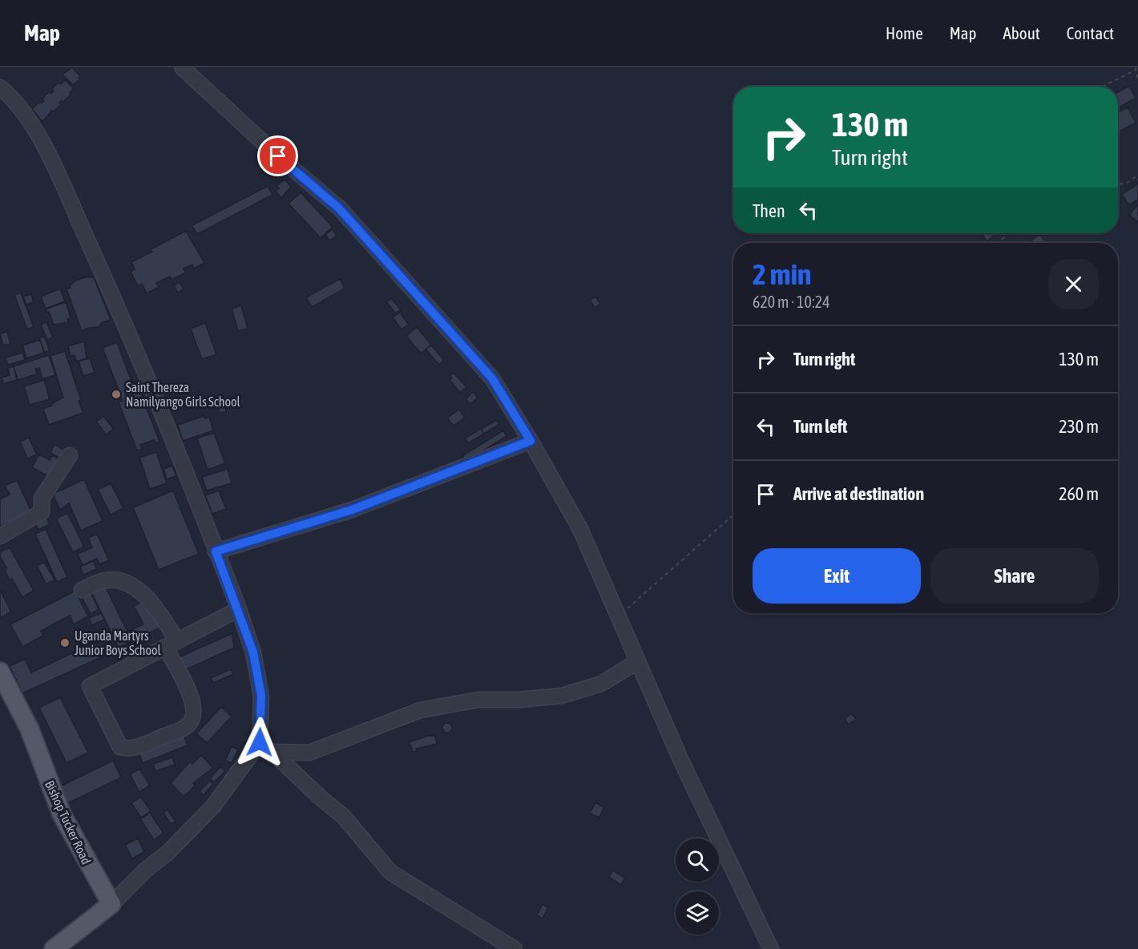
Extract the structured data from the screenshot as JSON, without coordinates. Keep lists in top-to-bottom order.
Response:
{
  "streets": {
    "main road": ["Bishop Tucker Road"]
  },
  "places": ["Saint Thereza Namilyango Girls School", "Uganda Martyrs Junior Boys School"],
  "page": {
    "header": "Map",
    "nav": [
      "Home",
      "Map",
      "About",
      "Contact"
    ],
    "turn": ["130 m", "Turn right"],
    "then": "Then",
    "heading": ["2 min", "620 m · 10:24"],
    "list": [
      {
        "name": "Turn right",
        "value": "130 m"
      },
      {
        "name": "Turn left",
        "value": "230 m"
      },
      {
        "name": "Arrive at destination",
        "value": "260 m"
      }
    ],
    "buttons": ["Exit", "Share"]
  }
}
